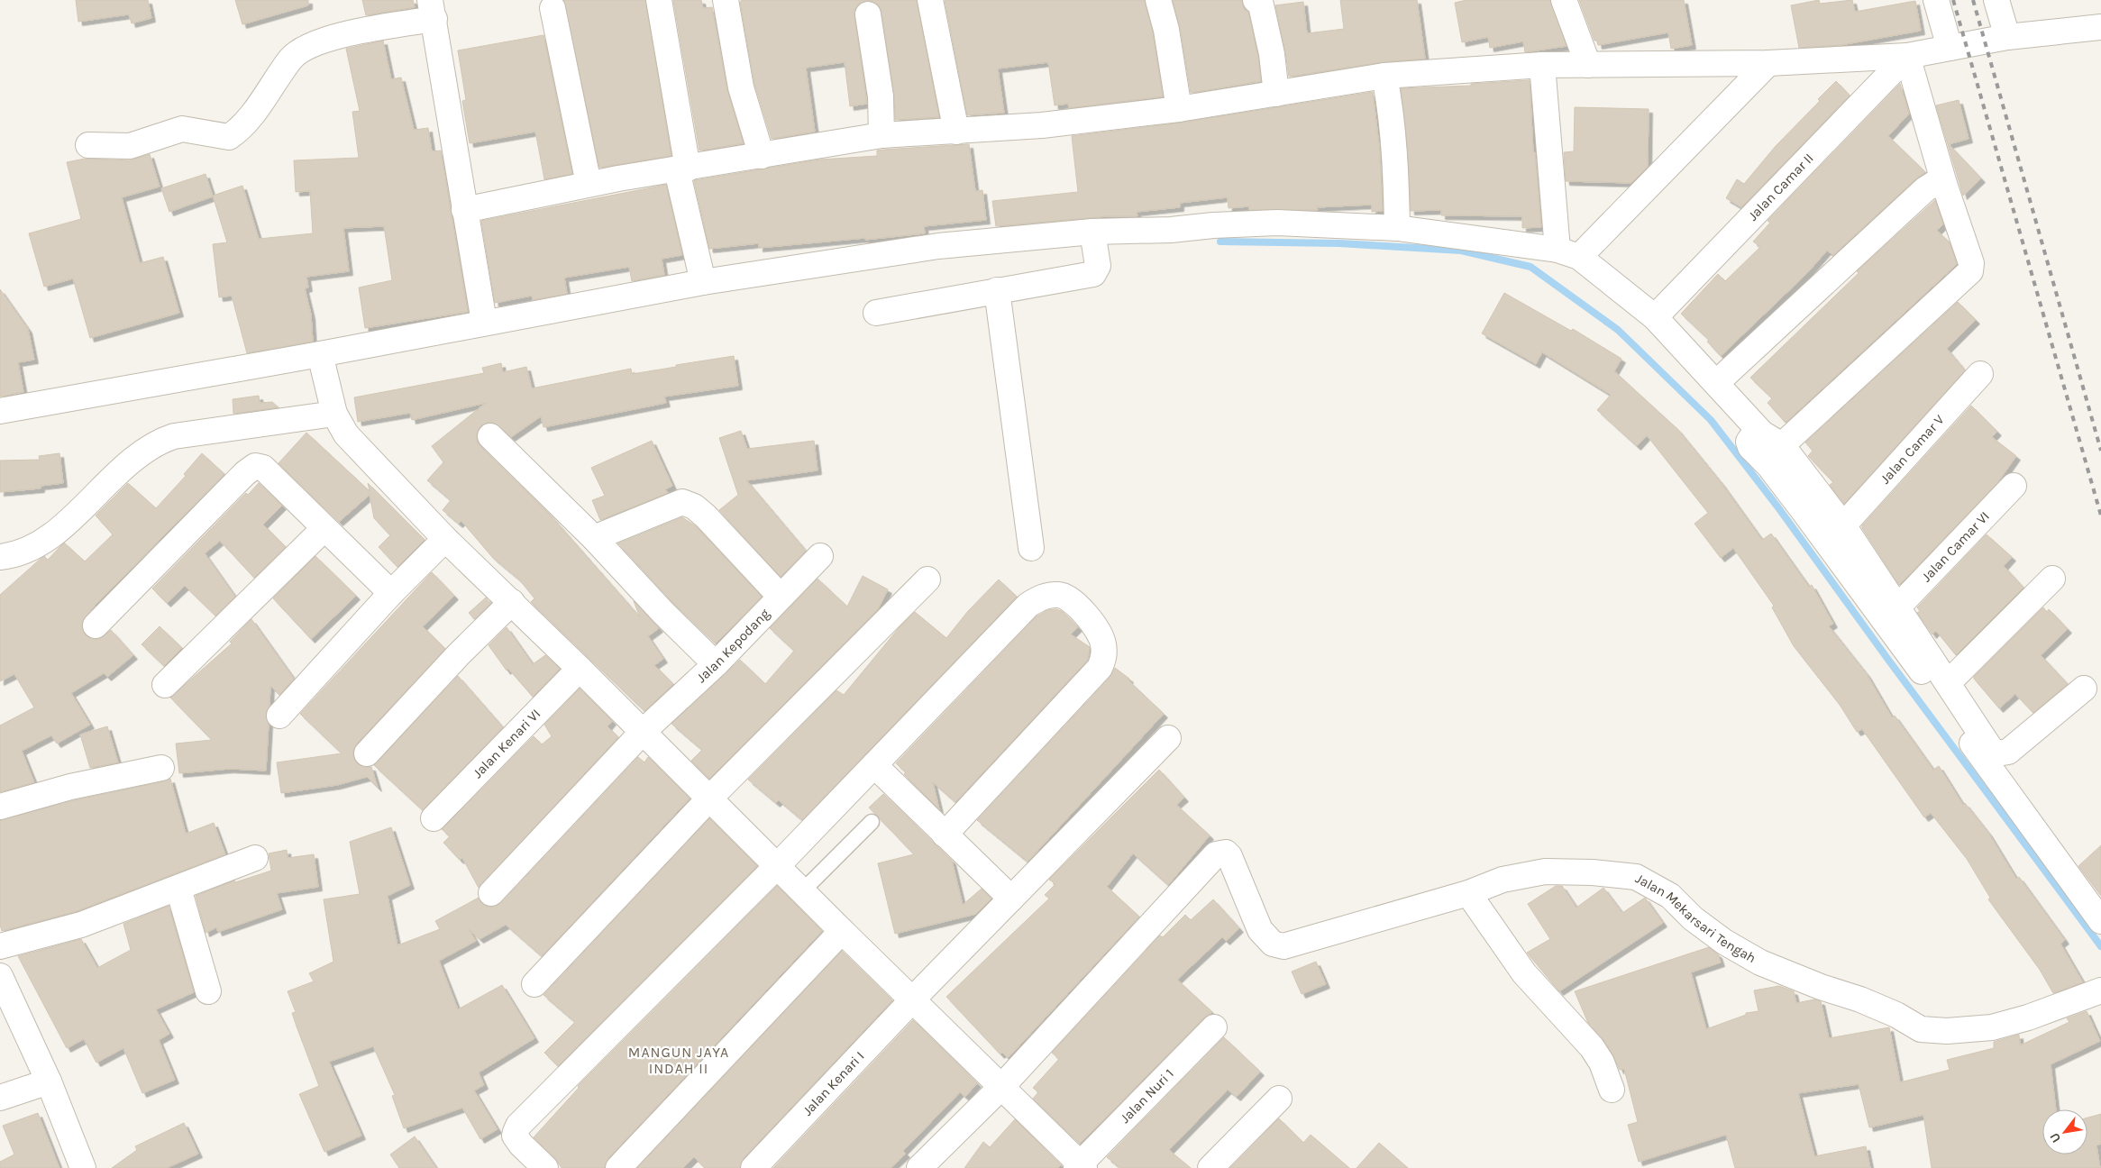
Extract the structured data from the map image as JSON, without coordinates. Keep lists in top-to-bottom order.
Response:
{
  "streets": {
    "street": [
      "Jalan Camar II",
      "Jalan Camar V",
      "Jalan Camar VI",
      "Jalan Kepodang",
      "Jalan Kenari VI",
      "Jalan Mekarsari Tengah",
      "Jalan Kenari I",
      "Jalan Nuri 1"
    ]
  },
  "districts": ["MANGUN JAYA INDAH II"],
  "north": "bottom left"
}
